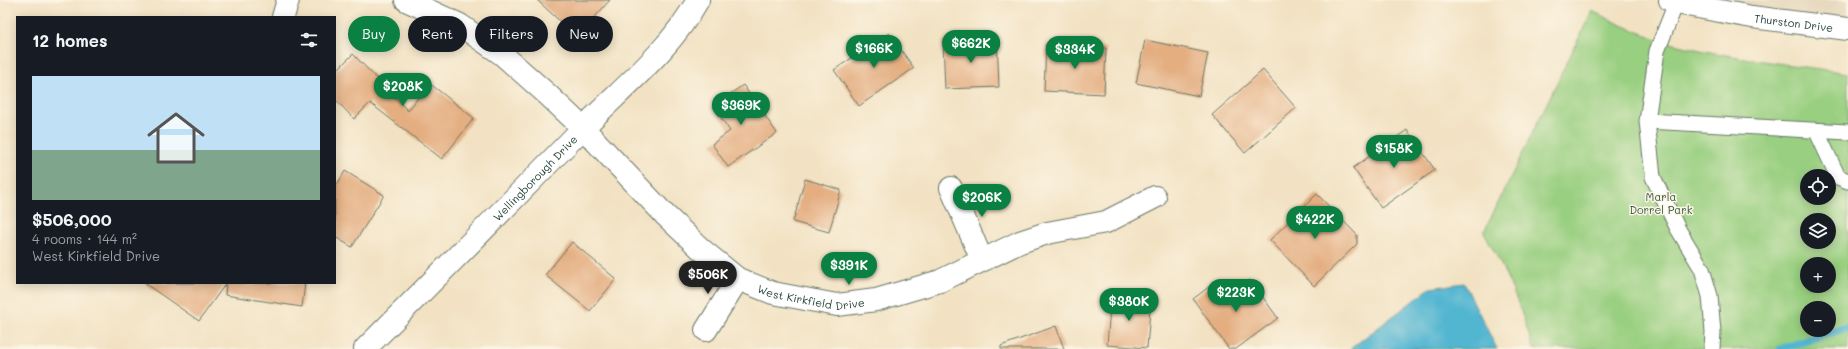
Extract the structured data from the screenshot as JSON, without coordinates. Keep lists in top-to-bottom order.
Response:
{
  "streets": {
    "street": ["Thurston Drive", "Wellingborough Drive", "West Kirkfield Drive"]
  },
  "crossings": [
    ["Wellingborough Drive", "West Kirkfield Drive"]
  ],
  "parks": ["Marla Dorrel Park"],
  "page": {
    "chip": [
      "Buy",
      "Rent",
      "Filters",
      "New"
    ],
    "heading": "12 homes",
    "price": [
      "$662K",
      "$166K",
      "$334K",
      "$208K",
      "$369K",
      "$158K",
      "$206K",
      "$422K",
      "$391K",
      "$506K",
      "$223K",
      "$380K"
    ],
    "list": [
      {
        "name": "$506,000",
        "note": "4 rooms · 144 m² · West Kirkfield Drive"
      }
    ],
    "map_buttons": ["+", "−"]
  }
}
